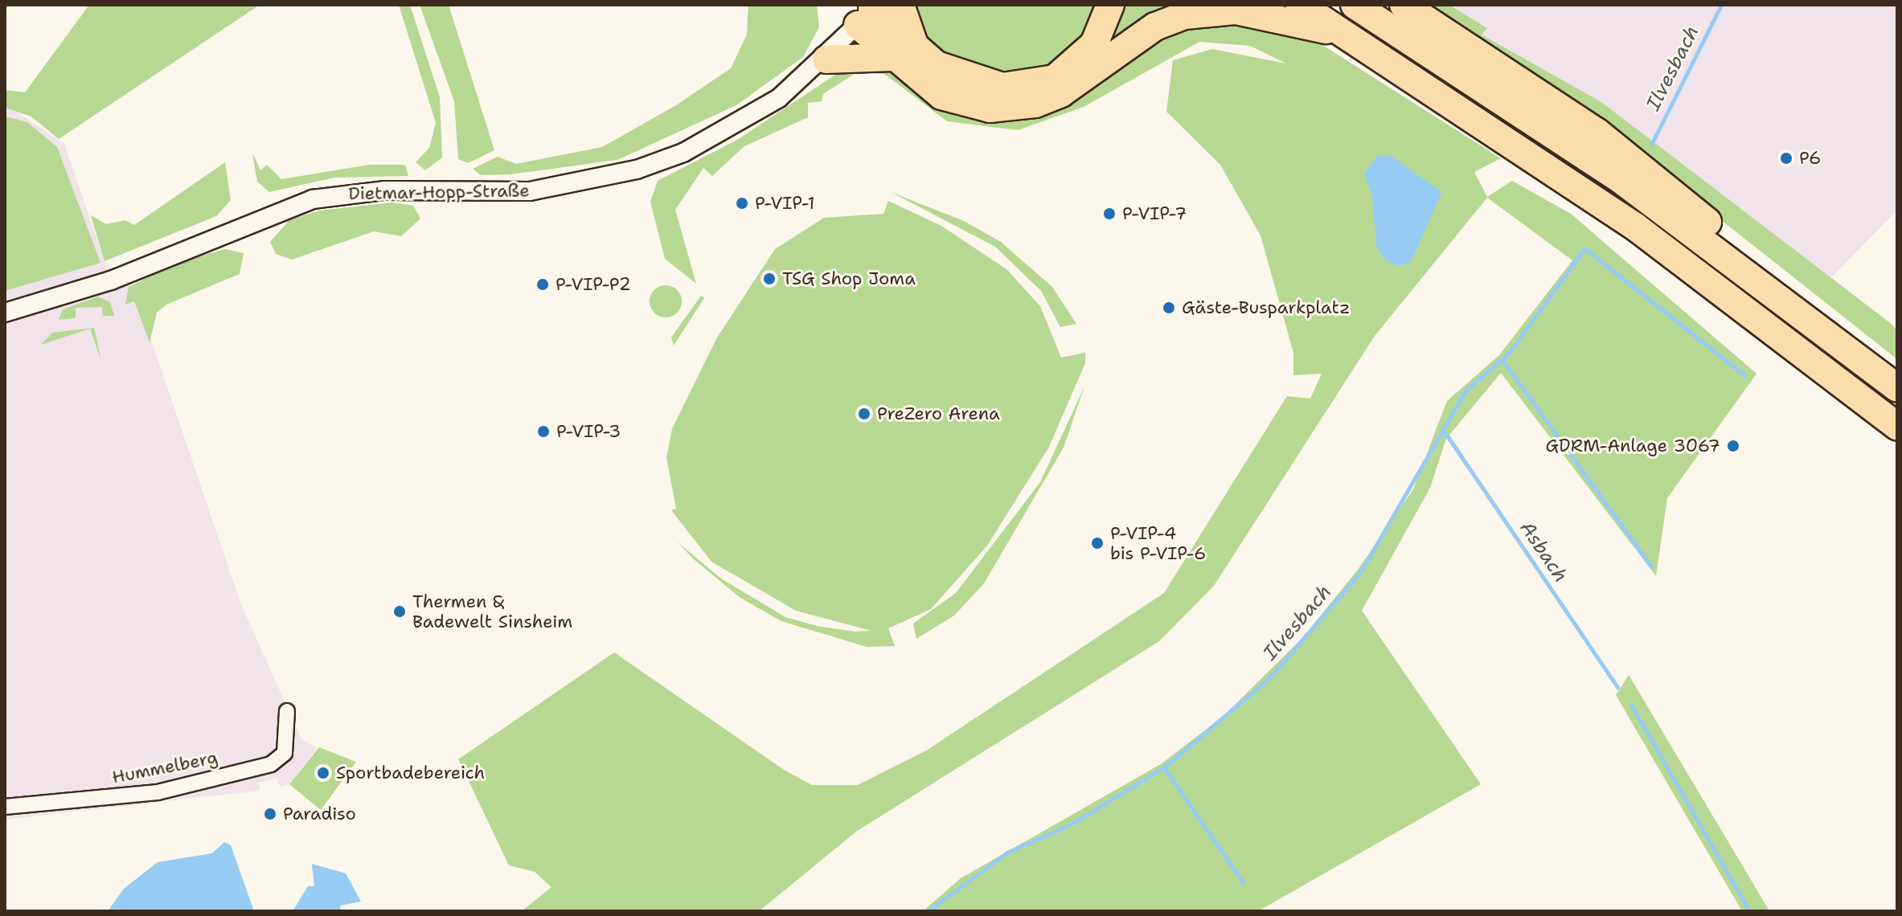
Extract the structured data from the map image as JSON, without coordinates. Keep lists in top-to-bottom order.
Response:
{
  "streets": {
    "street": ["Dietmar-Hopp-Straße", "Hummelberg"]
  },
  "water": ["Ilvesbach", "Asbach"],
  "places": [
    "P6",
    "P-VIP-1",
    "P-VIP-7",
    "TSG Shop Joma",
    "P-VIP-P2",
    "Gäste-Busparkplatz",
    "PreZero Arena",
    "P-VIP-3",
    "GDRM-Anlage 3067",
    "P-VIP-4 bis P-VIP-6",
    "Thermen & Badewelt Sinsheim",
    "Sportbadebereich",
    "Paradiso"
  ]
}
